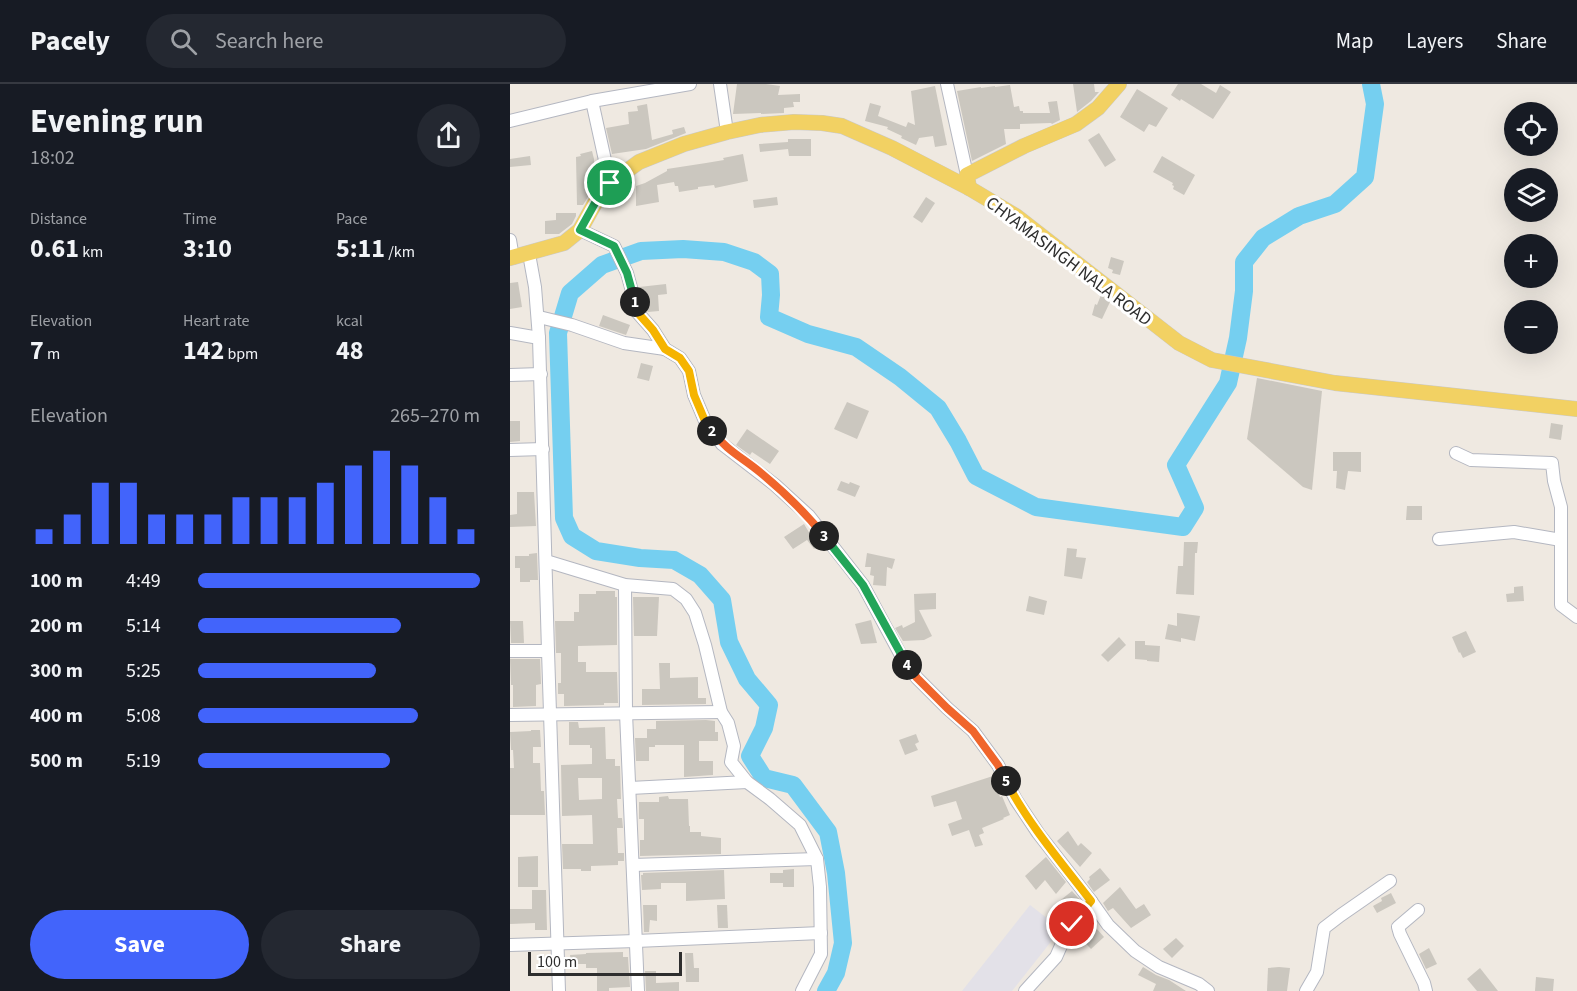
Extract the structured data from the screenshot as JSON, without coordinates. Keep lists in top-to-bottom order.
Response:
{
  "streets": {
    "main road": ["CHYAMASINGH NALA ROAD"]
  },
  "scale_bar": "100 m",
  "page": {
    "header": "Pacely",
    "search": "Search here",
    "nav": ["Map", "Layers", "Share"],
    "heading": ["Evening run", "18:02"],
    "map_buttons": ["+", "−"],
    "stats": [
      ["Distance", "0.61 km"],
      ["Time", "3:10"],
      ["Pace", "5:11 /km"],
      ["Elevation", "7 m"],
      ["Heart rate", "142 bpm"],
      ["kcal", "48"]
    ],
    "pins": [
      "1",
      "2",
      "3",
      "4",
      "5"
    ],
    "chart": ["Elevation", "265–270 m"],
    "list": [
      {
        "name": "100 m",
        "note": "4:49"
      },
      {
        "name": "200 m",
        "note": "5:14"
      },
      {
        "name": "300 m",
        "note": "5:25"
      },
      {
        "name": "400 m",
        "note": "5:08"
      },
      {
        "name": "500 m",
        "note": "5:19"
      }
    ],
    "buttons": ["Save", "Share"],
    "scale": "100 m"
  }
}
